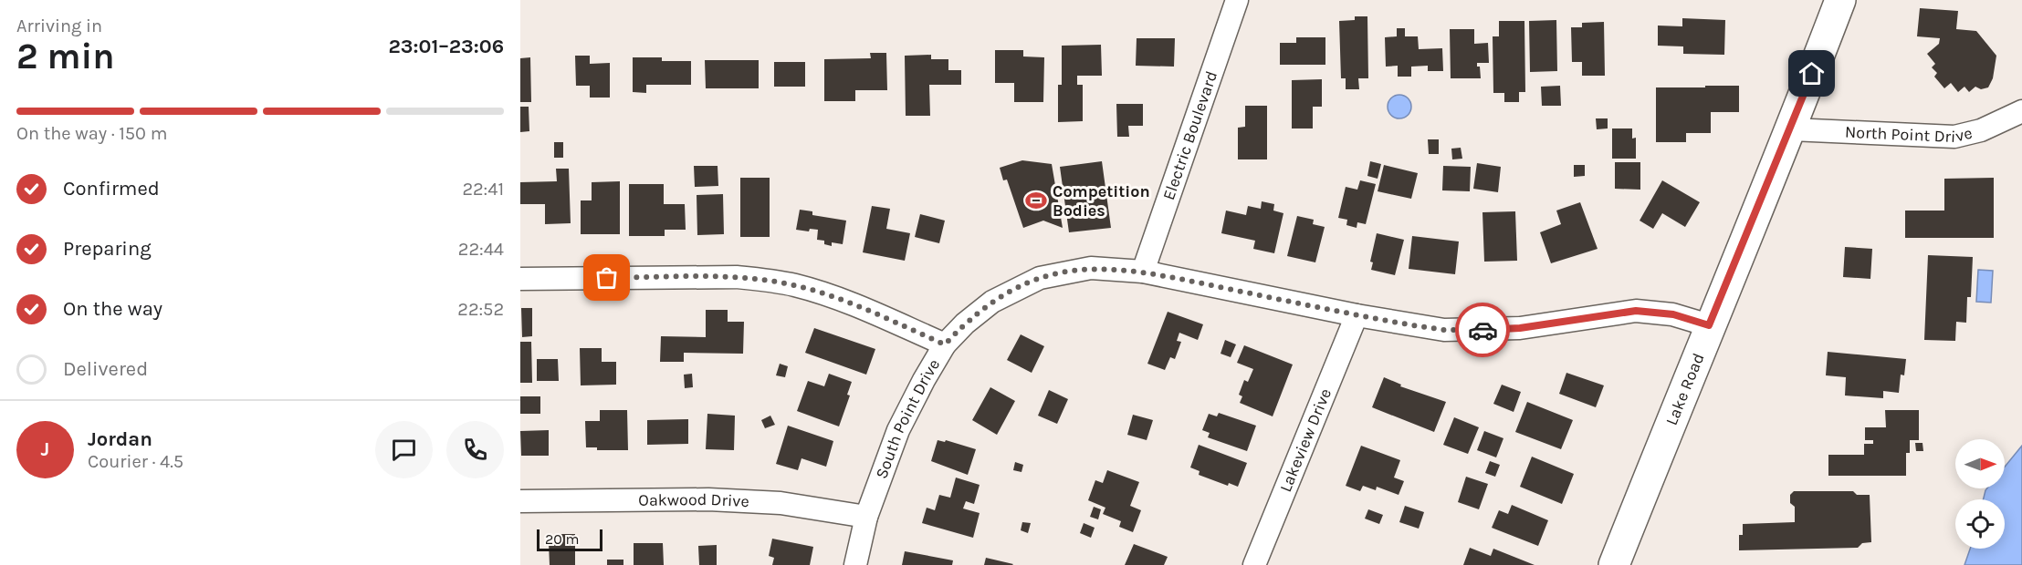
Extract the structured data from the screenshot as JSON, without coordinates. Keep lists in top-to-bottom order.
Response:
{
  "streets": {
    "main road": ["Lake Road"],
    "street": [
      "North Point Drive",
      "Electric Boulevard",
      "South Point Drive",
      "Lakeview Drive",
      "Oakwood Drive"
    ]
  },
  "crossings": [
    ["North Point Drive", "Lake Road"],
    ["Electric Boulevard", "South Point Drive"],
    ["Lake Road", "South Point Drive"],
    ["South Point Drive", "Lakeview Drive"],
    ["South Point Drive", "Oakwood Drive"]
  ],
  "places": {
    "sports": ["Competition Bodies"]
  },
  "scale_bar": "20 m",
  "north": "right",
  "page": {
    "heading": ["2 min", "Arriving in", "23:01–23:06"],
    "panel": ["Jordan", "Courier · 4.5"],
    "bar": "On the way · 150 m",
    "list": [
      ["Confirmed", "22:41"],
      ["Preparing", "22:44"],
      ["On the way", "22:52"],
      "Delivered"
    ],
    "round": "J",
    "scale": "20 m"
  }
}
